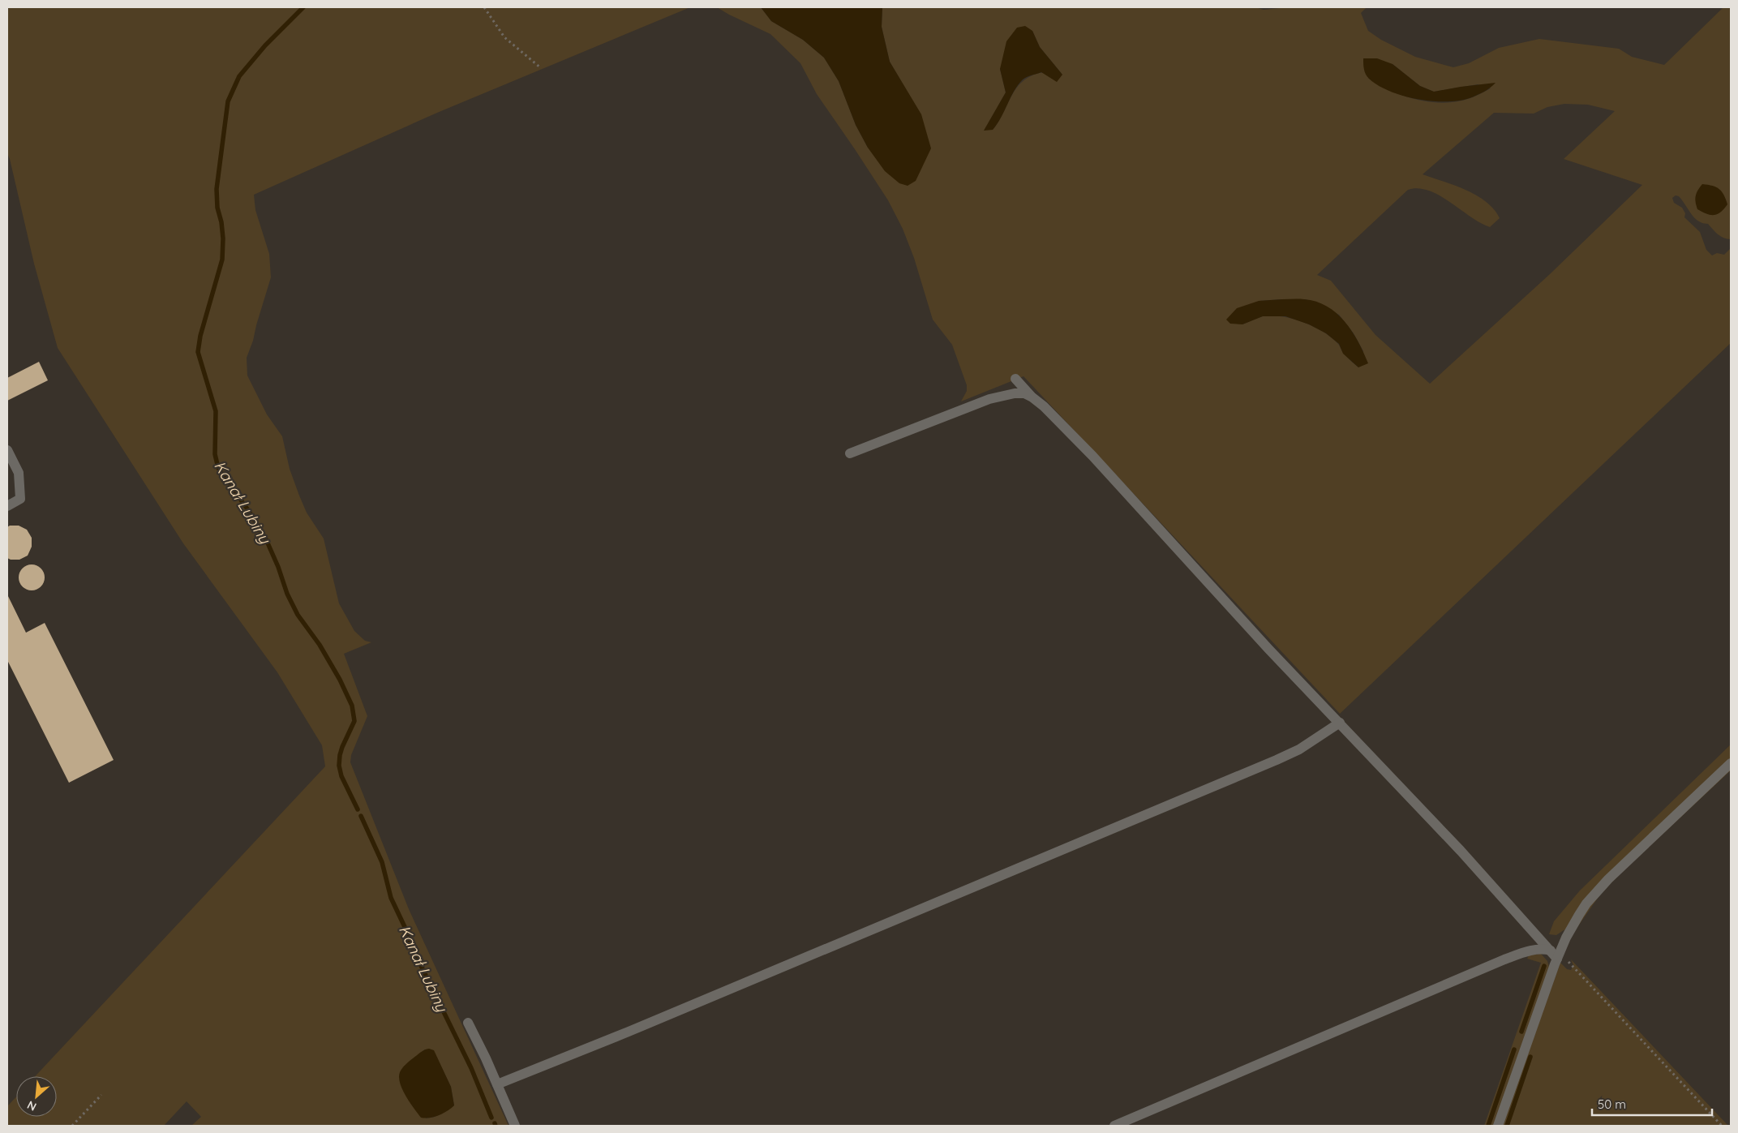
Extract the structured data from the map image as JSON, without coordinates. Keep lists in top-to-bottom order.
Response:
{
  "water": ["Kanał Lubiny"],
  "scale_bar": "50 m",
  "north": "bottom left"
}
